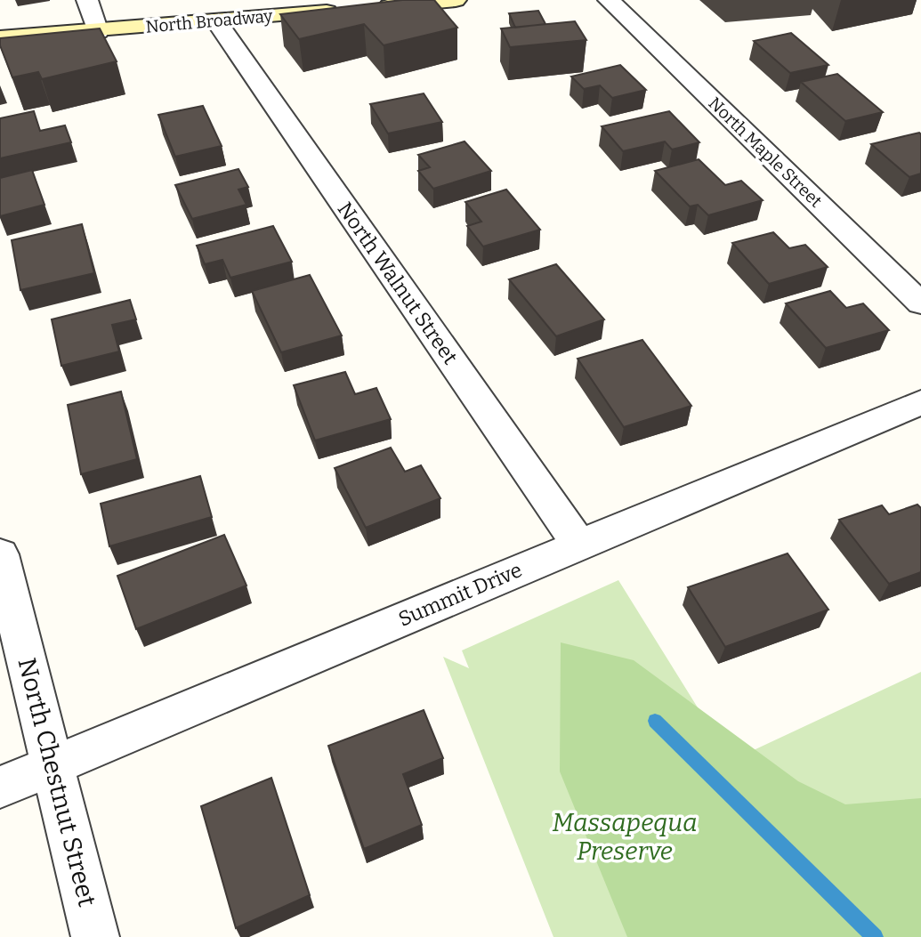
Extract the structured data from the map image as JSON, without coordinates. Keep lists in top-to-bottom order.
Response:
{
  "streets": {
    "main road": ["North Broadway"],
    "street": [
      "North Maple Street",
      "North Walnut Street",
      "Summit Drive",
      "North Chestnut Street"
    ]
  },
  "crossings": [
    ["North Broadway", "North Walnut Street"],
    ["North Walnut Street", "Summit Drive"],
    ["Summit Drive", "North Chestnut Street"]
  ],
  "parks": ["Massapequa Preserve"]
}
